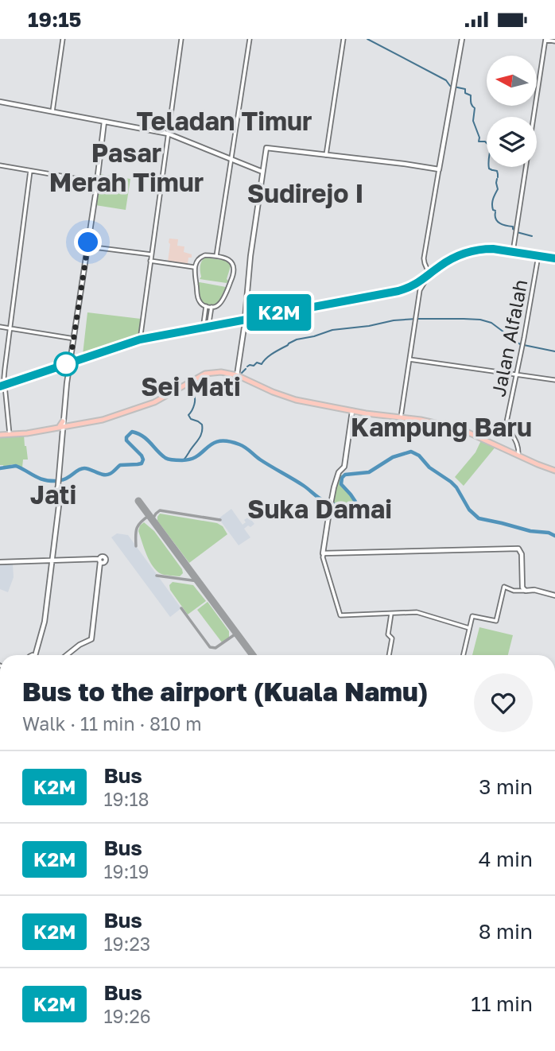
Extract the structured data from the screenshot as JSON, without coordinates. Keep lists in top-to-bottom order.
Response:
{
  "streets": {
    "street": ["Jalan Alfalah"]
  },
  "districts": [
    "Teladan Timur",
    "Pasar Merah Timur",
    "Sudirejo I",
    "Sei Mati",
    "Kampung Baru",
    "Jati",
    "Suka Damai"
  ],
  "lines": ["bus line K2M"],
  "north": "left",
  "page": {
    "status": "19:15",
    "on_map": "K2M",
    "heading": ["Bus to the airport (Kuala Namu)", "Walk · 11 min · 810 m"],
    "list": [
      {
        "mark": "K2M",
        "name": "Bus",
        "note": "19:18",
        "value": "3 min"
      },
      {
        "mark": "K2M",
        "name": "Bus",
        "note": "19:19",
        "value": "4 min"
      },
      {
        "mark": "K2M",
        "name": "Bus",
        "note": "19:23",
        "value": "8 min"
      },
      {
        "mark": "K2M",
        "name": "Bus",
        "note": "19:26",
        "value": "11 min"
      }
    ]
  }
}
